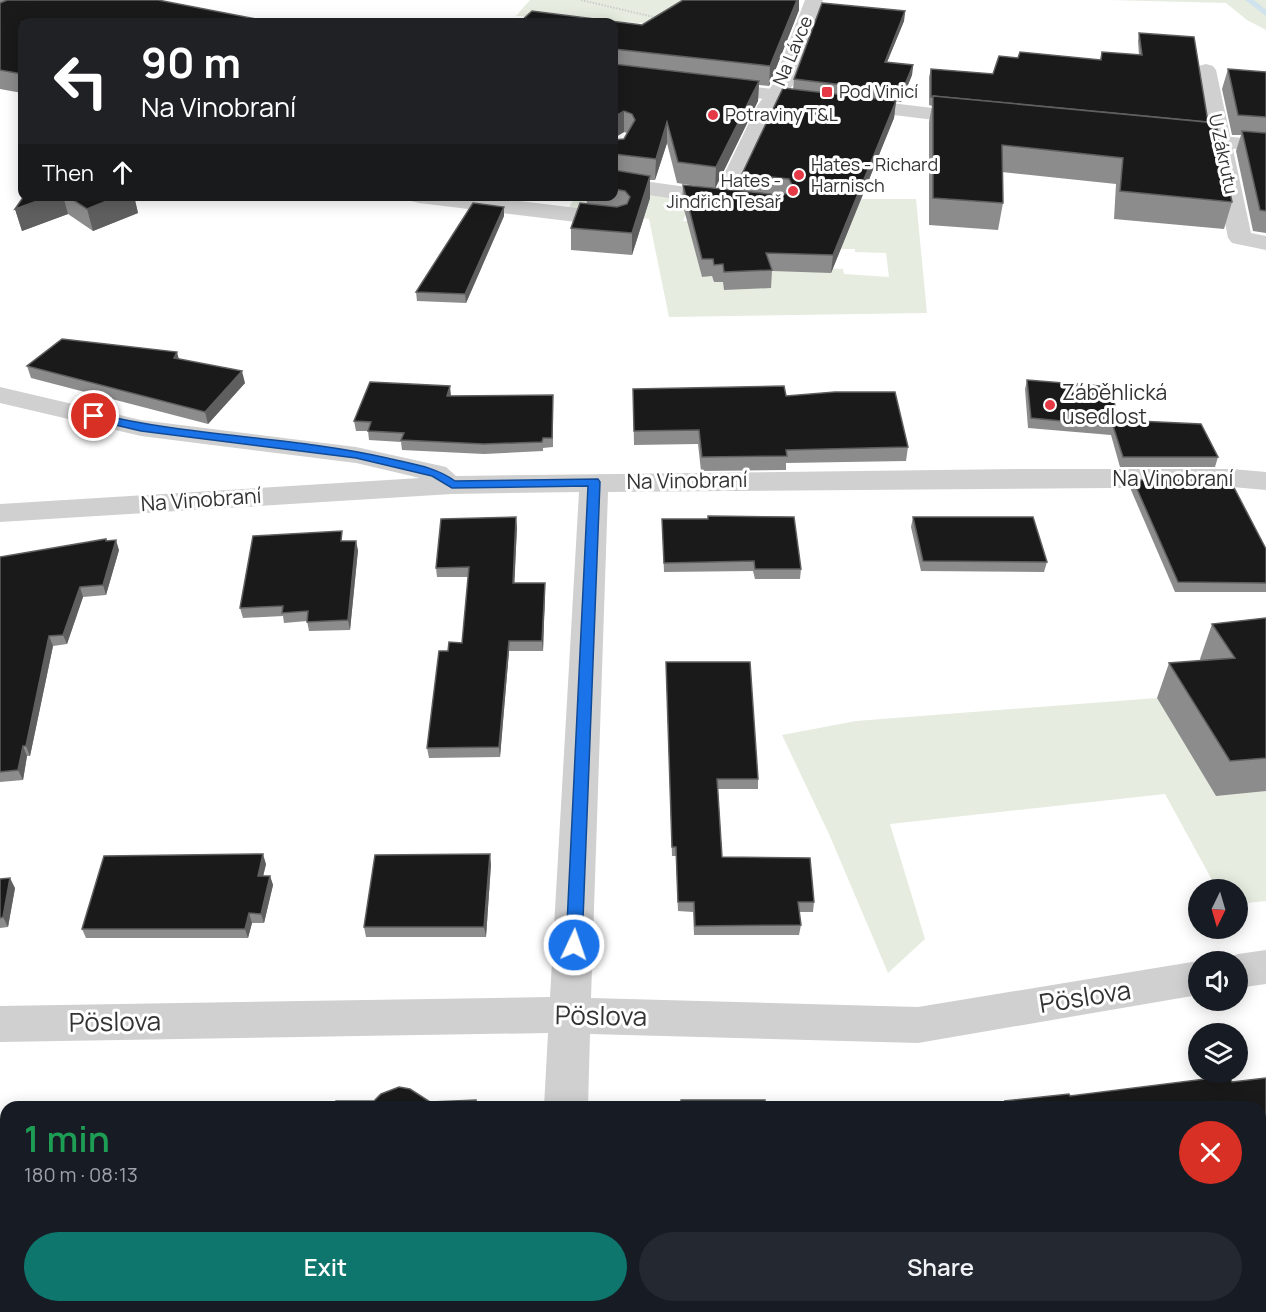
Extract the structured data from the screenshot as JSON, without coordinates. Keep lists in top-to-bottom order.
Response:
{
  "streets": {
    "street": [
      "Na Lávce",
      "U Zákrutu",
      "Na Vinobraní",
      "Pöslova"
    ]
  },
  "places": {
    "transit": ["Pod Vinicí"],
    "other": [
      "Potraviny T&L",
      "Hates - Richard Harnisch",
      "Hates - Jindřich Tesař",
      "Záběhlická usedlost"
    ]
  },
  "north": "bottom",
  "page": {
    "turn": ["90 m", "Na Vinobraní"],
    "then": "Then",
    "heading": ["1 min", "180 m · 08:13"],
    "buttons": ["Exit", "Share"]
  }
}
